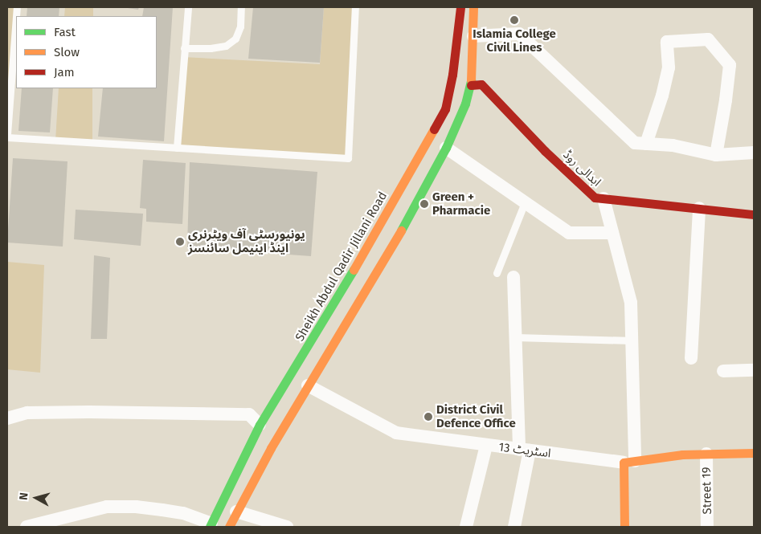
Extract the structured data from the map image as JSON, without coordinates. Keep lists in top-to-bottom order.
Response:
{
  "streets": {
    "main road": ["ابدالی روڈ", "Sheikh Abdul Qadir Jillani Road", "اسٹریٹ 13"],
    "street": ["Street 19"]
  },
  "crossings": [
    ["اسٹریٹ 13", "Street 19"]
  ],
  "places": [
    "Islamia College Civil Lines",
    "Green + Pharmacie",
    "یونیورسٹی آف ویٹرنری اینڈ اینیمل سائنسز",
    "District Civil Defence Office"
  ],
  "legend": ["Fast", "Slow", "Jam"],
  "north": "left"
}
